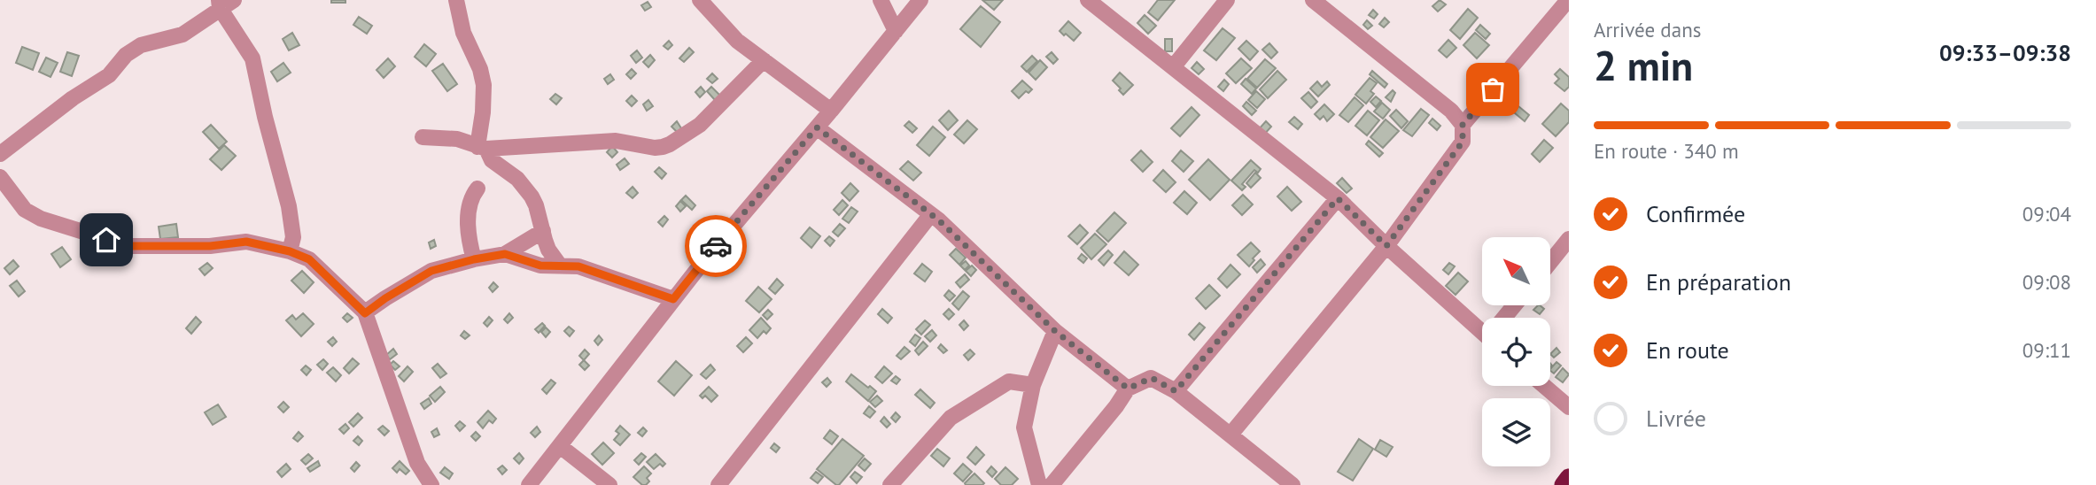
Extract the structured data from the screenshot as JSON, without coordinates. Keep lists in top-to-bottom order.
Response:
{
  "north": "top left",
  "page": {
    "heading": ["2 min", "Arrivée dans", "09:33–09:38"],
    "bar": "En route · 340 m",
    "list": [
      ["Confirmée", "09:04"],
      ["En préparation", "09:08"],
      ["En route", "09:11"],
      "Livrée"
    ]
  }
}
